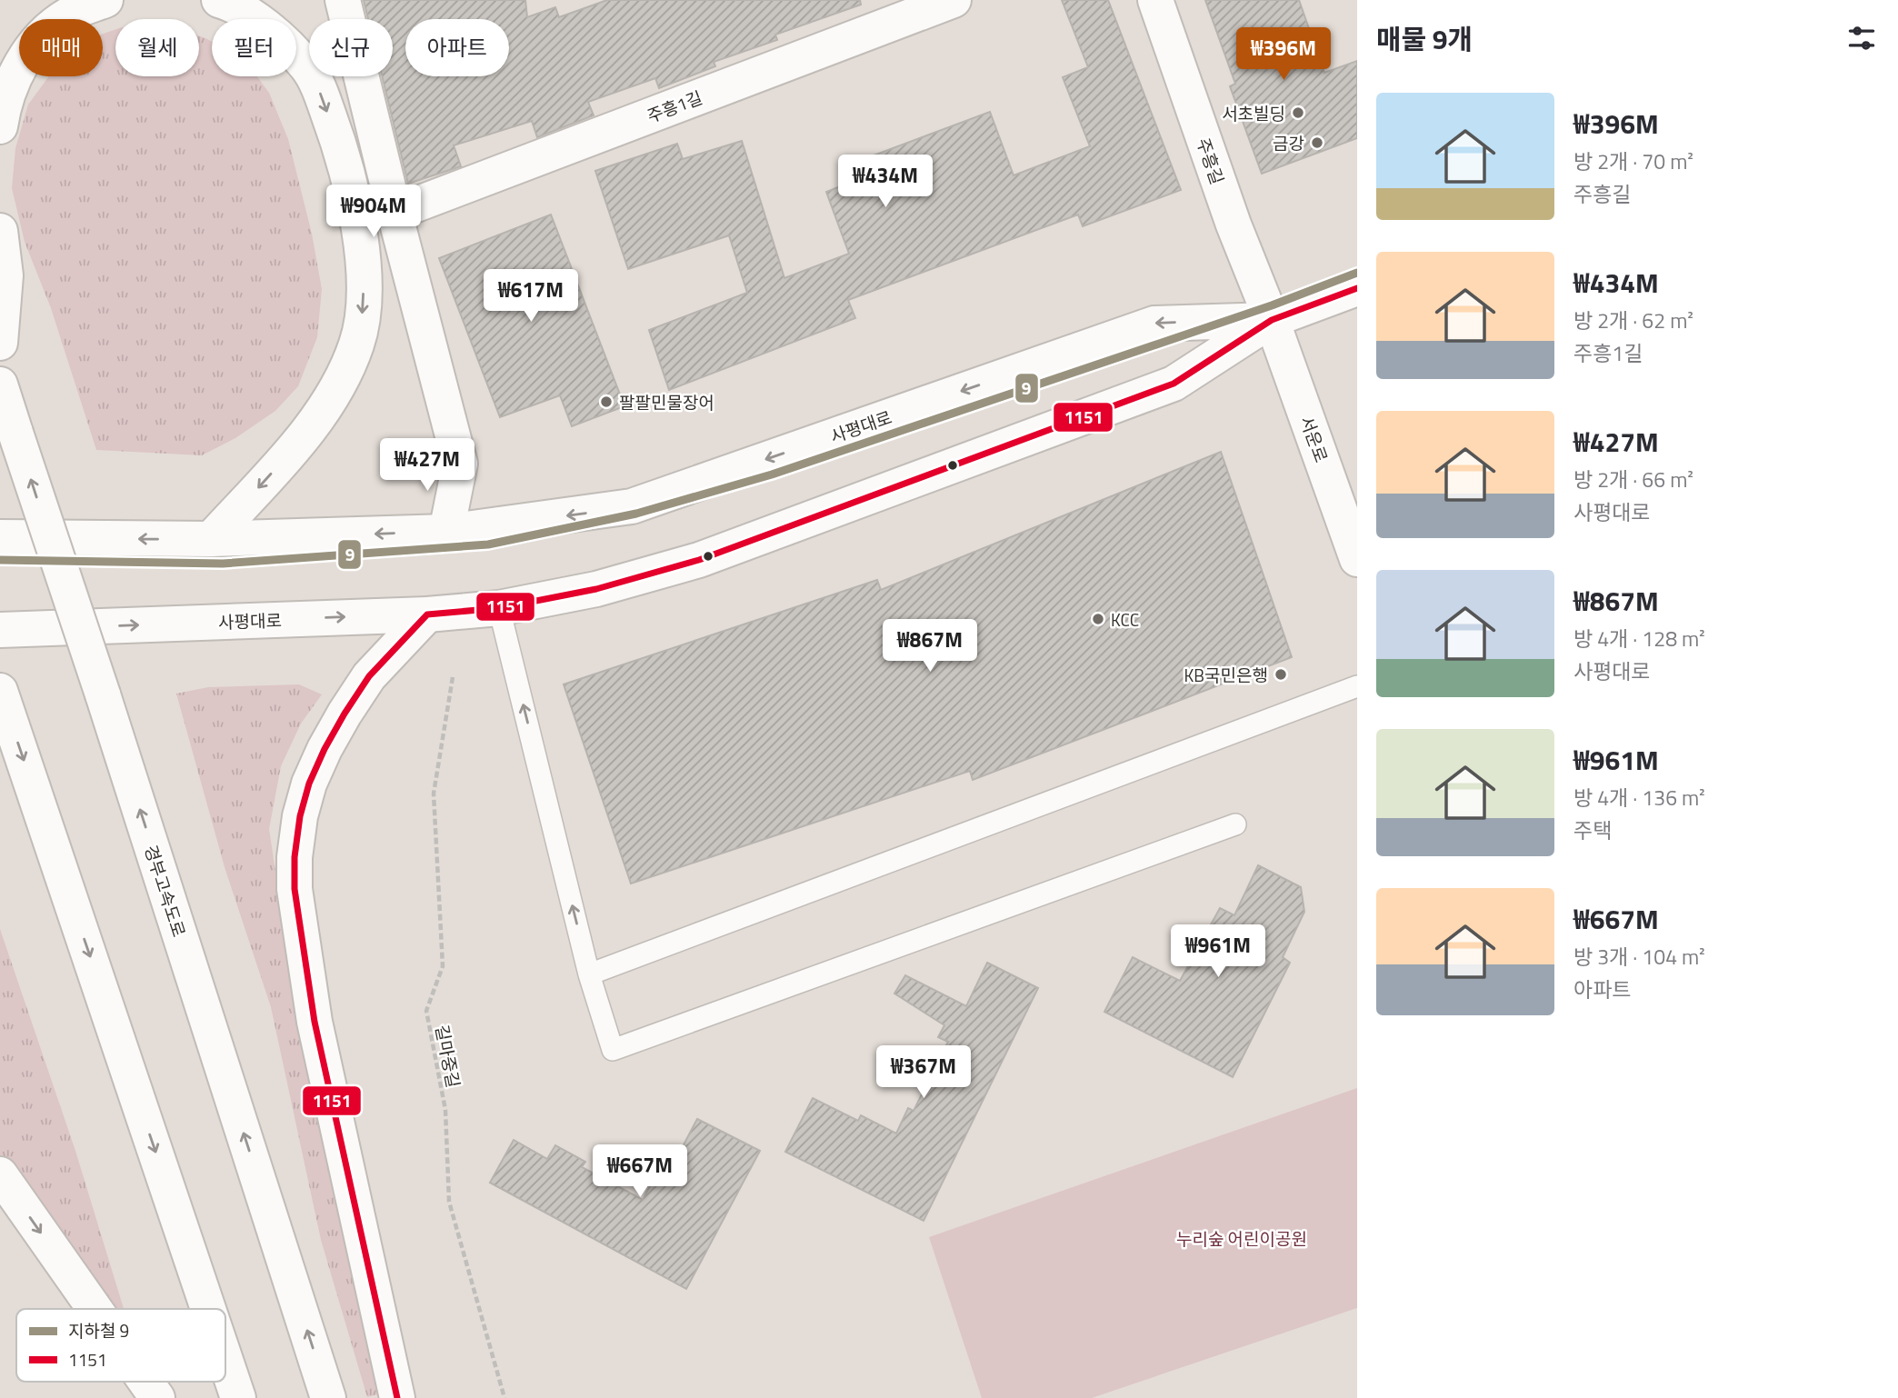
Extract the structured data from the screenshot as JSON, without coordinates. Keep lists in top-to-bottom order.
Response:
{
  "streets": {
    "main road": [
      "주흥1길",
      "주흥길",
      "사평대로",
      "서운로",
      "경부고속도로"
    ],
    "path": ["길마중길"]
  },
  "crossings": [
    ["주흥길", "사평대로"],
    ["주흥길", "서운로"],
    ["사평대로", "서운로"]
  ],
  "parks": ["누리숲 어린이공원"],
  "places": [
    "서초빌딩",
    "금강",
    "팔팔민물장어",
    "KCC",
    "KB국민은행"
  ],
  "lines": ["metro line 9", "transit line 1151"],
  "legend": ["지하철 9", "1151"],
  "page": {
    "heading": "매물 9개",
    "chip": [
      "매매",
      "월세",
      "필터",
      "신규",
      "아파트"
    ],
    "price": [
      "₩396M",
      "₩434M",
      "₩904M",
      "₩617M",
      "₩427M",
      "₩867M",
      "₩961M",
      "₩367M",
      "₩667M"
    ],
    "list": [
      {
        "name": "₩396M",
        "note": "방 2개 · 70 m² · 주흥길"
      },
      {
        "name": "₩434M",
        "note": "방 2개 · 62 m² · 주흥1길"
      },
      {
        "name": "₩427M",
        "note": "방 2개 · 66 m² · 사평대로"
      },
      {
        "name": "₩867M",
        "note": "방 4개 · 128 m² · 사평대로"
      },
      {
        "name": "₩961M",
        "note": "방 4개 · 136 m² · 주택"
      },
      {
        "name": "₩667M",
        "note": "방 3개 · 104 m² · 아파트"
      }
    ]
  }
}
